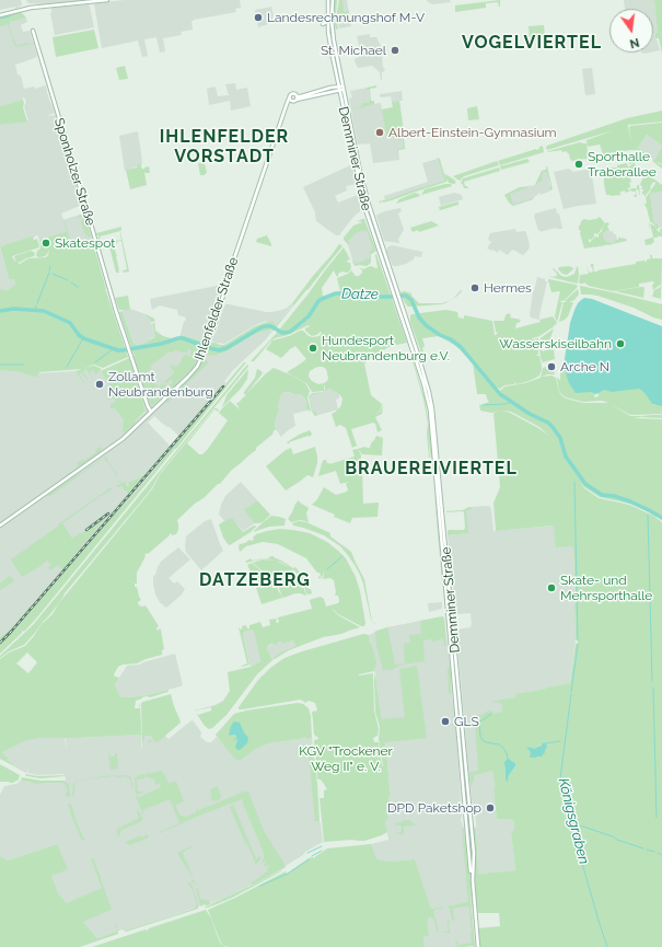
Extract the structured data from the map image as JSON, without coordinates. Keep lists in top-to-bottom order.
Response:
{
  "streets": {
    "main road": ["Demminer Straße", "Sponholzer Straße", "Ihlenfelder Straße"]
  },
  "crossings": [
    ["Sponholzer Straße", "Ihlenfelder Straße"]
  ],
  "districts": [
    "VOGELVIERTEL",
    "IHLENFELDER VORSTADT",
    "BRAUEREIVIERTEL",
    "DATZEBERG"
  ],
  "water": ["Datze", "Königsgraben"],
  "parks": ["KGV \"Trockener Weg II\" e. V."],
  "places": [
    "Landesrechnungshof M-V",
    "St. Michael",
    "Albert-Einstein-Gymnasium",
    "Sporthalle Traberallee",
    "Skatespot",
    "Hermes",
    "Wasserskiseilbahn",
    "Hundesport Neubrandenburg e.V.",
    "Arche N",
    "Zollamt Neubrandenburg",
    "Skate- und Mehrsporthalle",
    "GLS",
    "DPD Paketshop"
  ],
  "north": "bottom"
}
